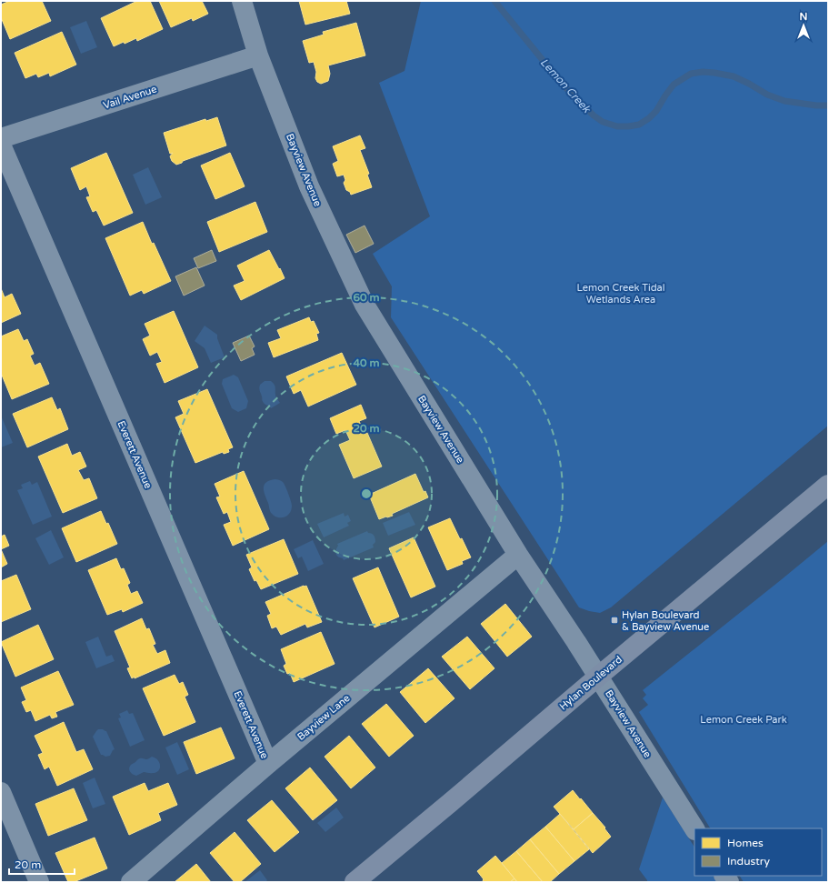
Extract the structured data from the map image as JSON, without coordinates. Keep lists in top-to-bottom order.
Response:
{
  "streets": {
    "main road": ["Hylan Boulevard"],
    "street": [
      "Vail Avenue",
      "Bayview Avenue",
      "Everett Avenue",
      "Bayview Lane"
    ]
  },
  "crossings": [
    ["Vail Avenue", "Bayview Avenue"],
    ["Bayview Avenue", "Hylan Boulevard"],
    ["Bayview Avenue", "Bayview Lane"],
    ["Everett Avenue", "Bayview Lane"]
  ],
  "water": ["Lemon Creek"],
  "parks": ["Lemon Creek Tidal Wetlands Area", "Lemon Creek Park"],
  "places": {
    "transit": ["Hylan Boulevard & Bayview Avenue"]
  },
  "legend": ["Homes", "Industry"],
  "scale_bar": "20 m",
  "north": "top",
  "rings": ["60 m", "40 m", "20 m"]
}
